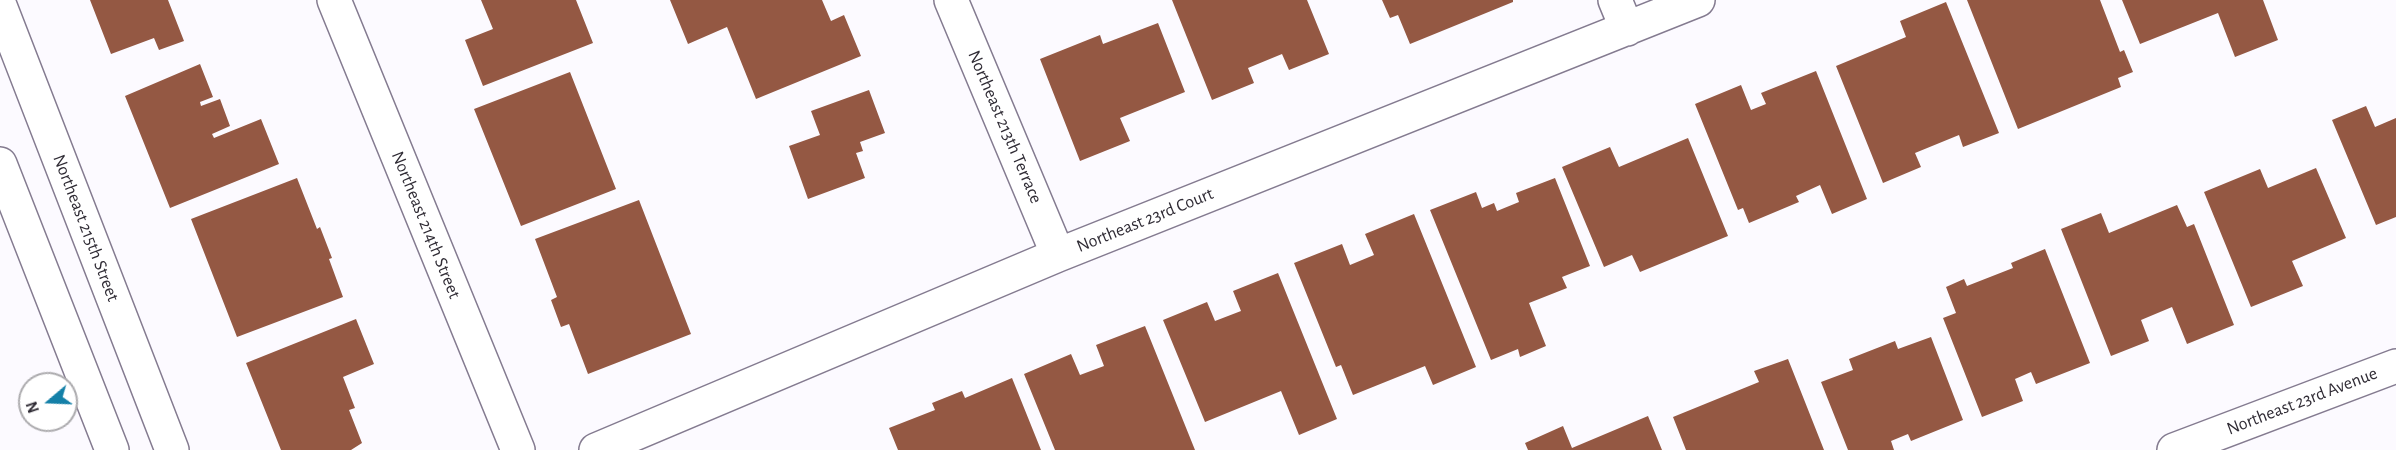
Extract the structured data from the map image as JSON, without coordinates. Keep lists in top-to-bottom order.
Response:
{
  "streets": {
    "street": [
      "Northeast 213th Terrace",
      "Northeast 23rd Court",
      "Northeast 214th Street",
      "Northeast 215th Street",
      "Northeast 23rd Avenue"
    ]
  },
  "crossings": [
    ["Northeast 213th Terrace", "Northeast 23rd Court"]
  ],
  "north": "left"
}
